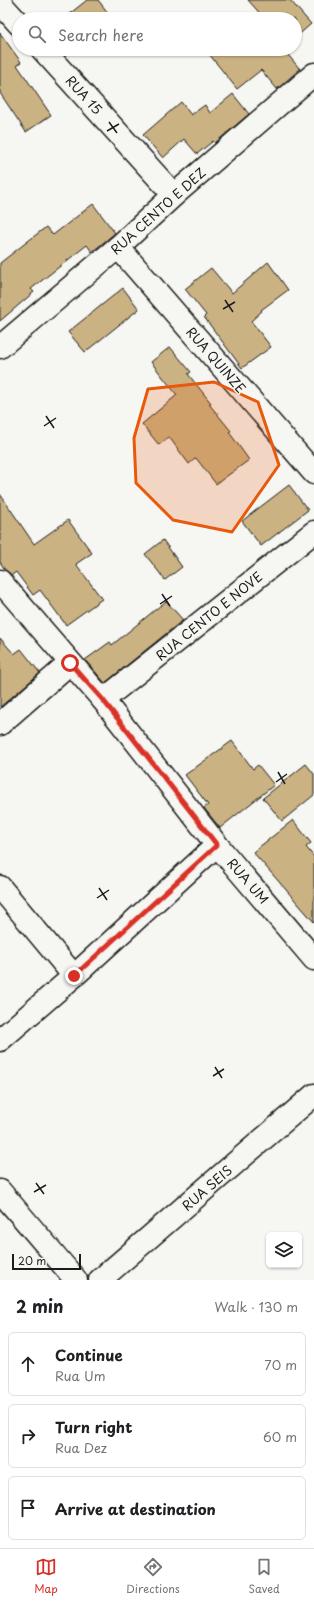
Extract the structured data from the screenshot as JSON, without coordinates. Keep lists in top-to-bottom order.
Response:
{
  "streets": {
    "street": [
      "RUA 15",
      "RUA CENTO E DEZ",
      "RUA QUINZE",
      "RUA CENTO E NOVE",
      "RUA UM",
      "RUA SEIS"
    ]
  },
  "crossings": [
    ["RUA 15", "RUA CENTO E DEZ"],
    ["RUA CENTO E DEZ", "RUA QUINZE"],
    ["RUA CENTO E NOVE", "RUA UM"]
  ],
  "scale_bar": "20 m",
  "page": {
    "search": "Search here",
    "scale": "20 m",
    "heading": ["2 min", "Walk · 130 m"],
    "list": [
      ["Continue", "Rua Um", "70 m"],
      ["Turn right", "Rua Dez", "60 m"],
      "Arrive at destination"
    ],
    "nav": ["Map", "Directions", "Saved"]
  }
}
